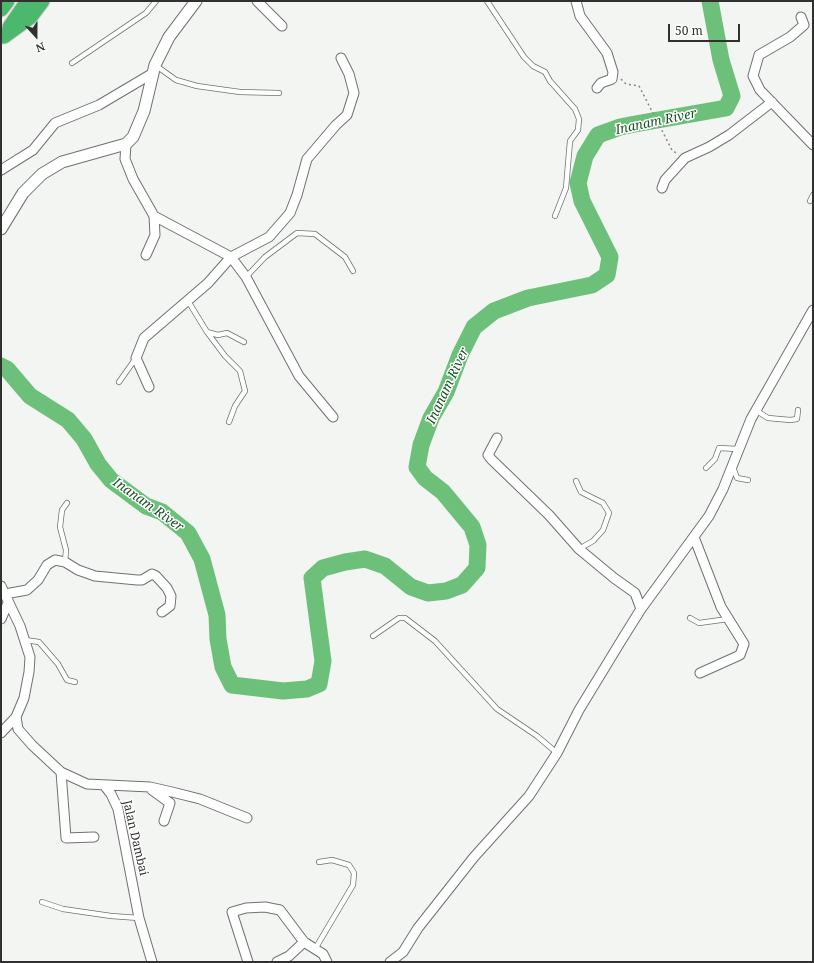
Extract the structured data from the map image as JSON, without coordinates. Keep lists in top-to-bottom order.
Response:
{
  "streets": {
    "street": ["Jalan Dambai"]
  },
  "water": ["Inanam River"],
  "scale_bar": "50 m",
  "north": "bottom"
}
